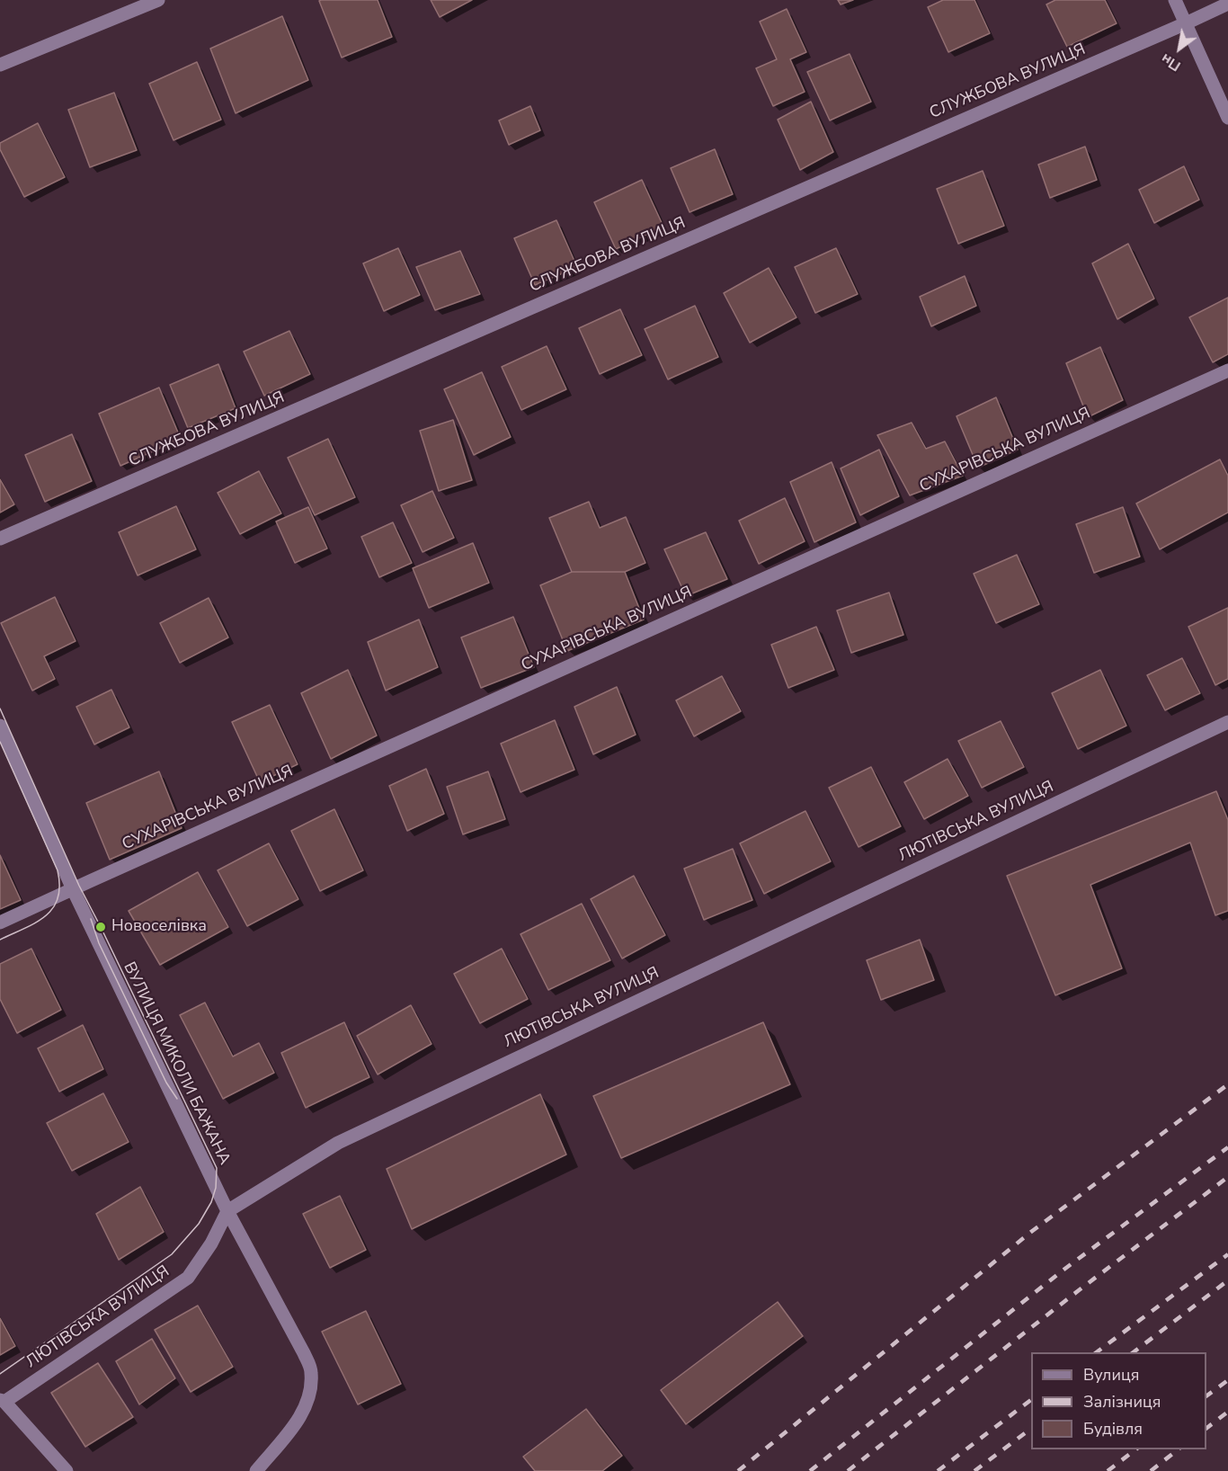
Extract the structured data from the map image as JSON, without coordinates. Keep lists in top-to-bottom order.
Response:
{
  "streets": {
    "street": [
      "СЛУЖБОВА ВУЛИЦЯ",
      "СУХАРІВСЬКА ВУЛИЦЯ",
      "ЛЮТІВСЬКА ВУЛИЦЯ",
      "ВУЛИЦЯ МИКОЛИ БАЖАНА"
    ]
  },
  "crossings": [
    ["СУХАРІВСЬКА ВУЛИЦЯ", "ВУЛИЦЯ МИКОЛИ БАЖАНА"],
    ["ЛЮТІВСЬКА ВУЛИЦЯ", "ВУЛИЦЯ МИКОЛИ БАЖАНА"]
  ],
  "places": ["Новоселівка"],
  "legend": ["Вулиця", "Залізниця", "Будівля"],
  "north": "bottom left"
}
